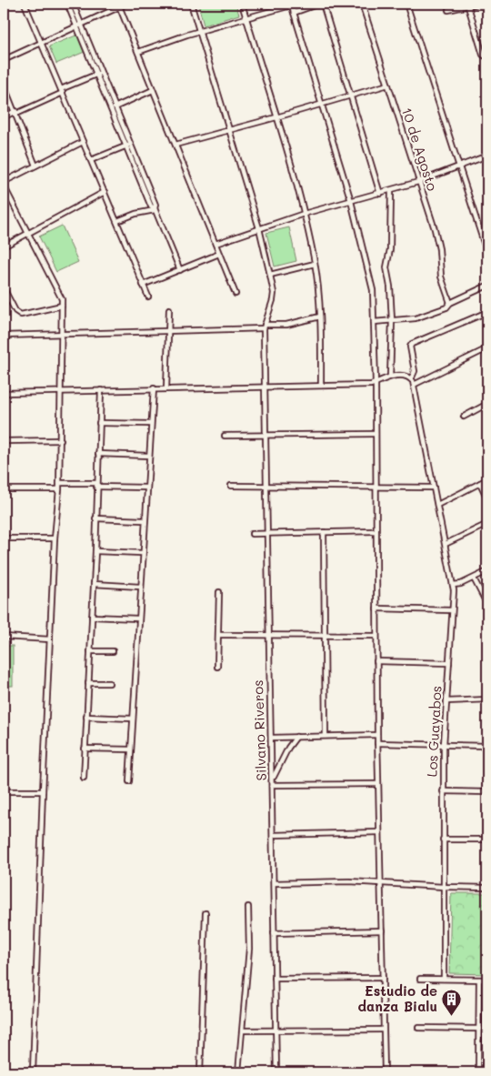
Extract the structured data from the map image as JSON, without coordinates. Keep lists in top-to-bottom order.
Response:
{
  "streets": {
    "street": ["10 de Agosto", "Silvano Riveros", "Los Guayabos"]
  },
  "places": {
    "building": ["Estudio de danza Bialu"]
  }
}
